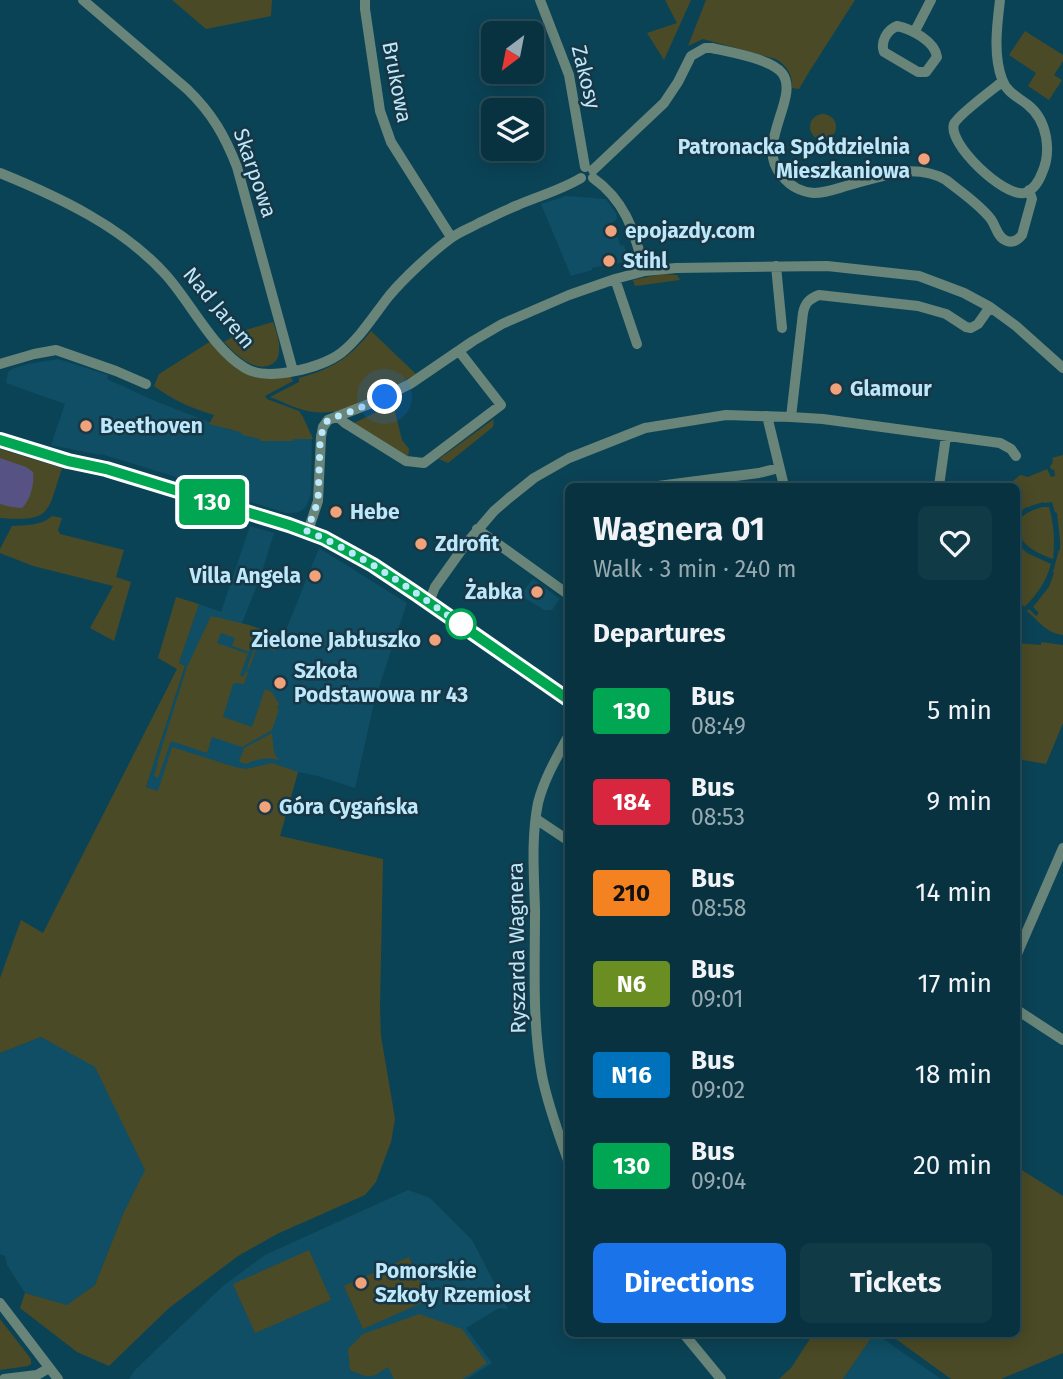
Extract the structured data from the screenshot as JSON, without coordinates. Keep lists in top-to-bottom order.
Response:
{
  "streets": {
    "street": [
      "Zakosy",
      "Brukowa",
      "Skarpowa",
      "Nad Jarem",
      "Ryszarda Wagnera"
    ]
  },
  "crossings": [
    ["Zakosy", "Nad Jarem"],
    ["Brukowa", "Nad Jarem"],
    ["Skarpowa", "Nad Jarem"]
  ],
  "places": [
    "Patronacka Spółdzielnia Mieszkaniowa",
    "epojazdy.com",
    "Stihl",
    "Glamour",
    "Beethoven",
    "Hebe",
    "Zdrofit",
    "Villa Angela",
    "Żabka",
    "Zielone Jabłuszko",
    "Szkoła Podstawowa nr 43",
    "Góra Cygańska",
    "Pomorskie Szkoły Rzemiosł"
  ],
  "lines": ["bus line 130"],
  "north": "bottom left",
  "page": {
    "on_map": "130",
    "heading": [
      ["Wagnera 01", "Walk · 3 min · 240 m"],
      "Departures"
    ],
    "list": [
      {
        "mark": "130",
        "name": "Bus",
        "note": "08:49",
        "value": "5 min"
      },
      {
        "mark": "184",
        "name": "Bus",
        "note": "08:53",
        "value": "9 min"
      },
      {
        "mark": "210",
        "name": "Bus",
        "note": "08:58",
        "value": "14 min"
      },
      {
        "mark": "N6",
        "name": "Bus",
        "note": "09:01",
        "value": "17 min"
      },
      {
        "mark": "N16",
        "name": "Bus",
        "note": "09:02",
        "value": "18 min"
      },
      {
        "mark": "130",
        "name": "Bus",
        "note": "09:04",
        "value": "20 min"
      }
    ],
    "buttons": ["Directions", "Tickets"]
  }
}
